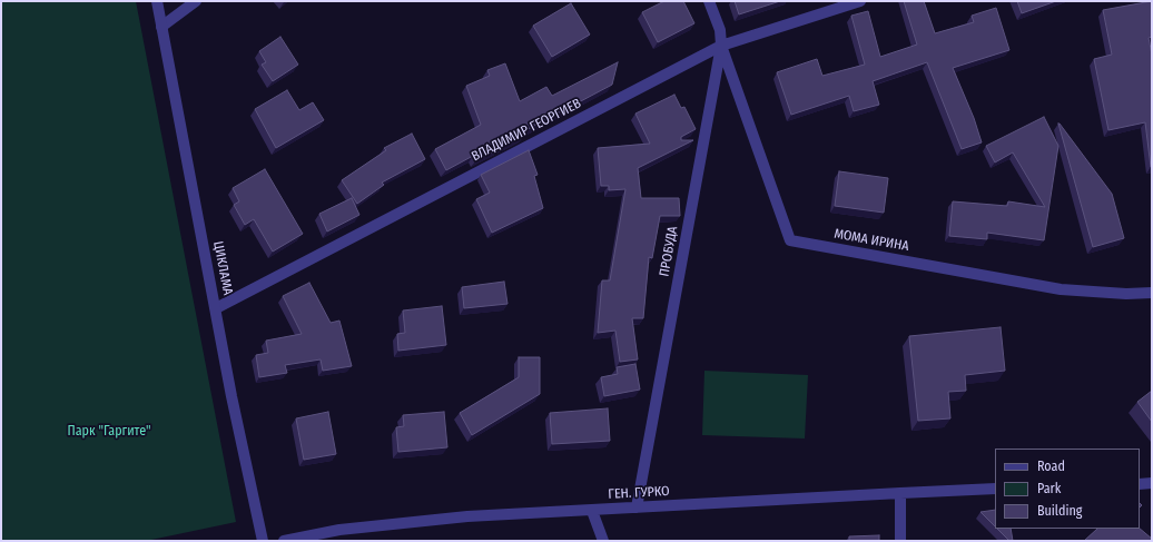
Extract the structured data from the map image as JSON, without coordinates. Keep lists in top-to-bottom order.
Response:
{
  "streets": {
    "street": [
      "ВЛАДИМИР ГЕОРГИЕВ",
      "МОМА ИРИНА",
      "ПРОБУДА",
      "ЦИКЛАМА",
      "ГЕН. ГУРКО"
    ]
  },
  "crossings": [
    ["ВЛАДИМИР ГЕОРГИЕВ", "МОМА ИРИНА"],
    ["ВЛАДИМИР ГЕОРГИЕВ", "ПРОБУДА"],
    ["ВЛАДИМИР ГЕОРГИЕВ", "ЦИКЛАМА"],
    ["МОМА ИРИНА", "ПРОБУДА"],
    ["ПРОБУДА", "ГЕН. ГУРКО"]
  ],
  "parks": ["Парк \"Гаргите\""],
  "legend": ["Road", "Park", "Building"]
}
